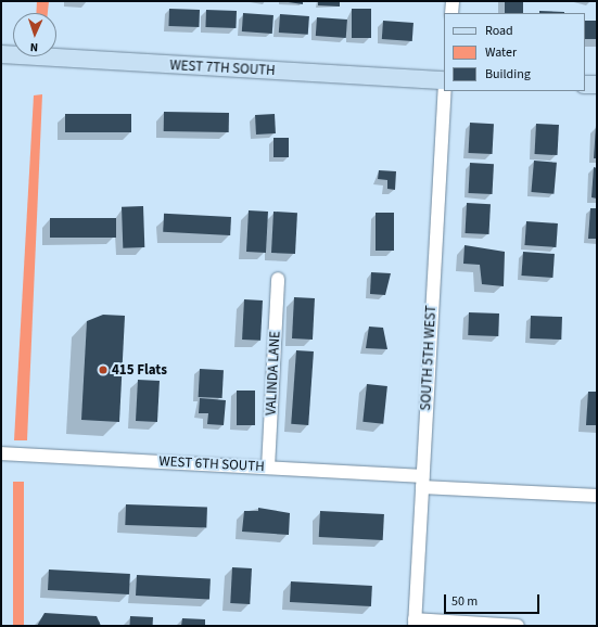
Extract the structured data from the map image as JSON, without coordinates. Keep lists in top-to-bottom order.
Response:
{
  "streets": {
    "main road": ["WEST 7TH SOUTH"],
    "street": ["SOUTH 5TH WEST", "VALINDA LANE", "WEST 6TH SOUTH"]
  },
  "crossings": [
    ["SOUTH 5TH WEST", "WEST 6TH SOUTH"],
    ["VALINDA LANE", "WEST 6TH SOUTH"]
  ],
  "places": ["415 Flats"],
  "legend": ["Road", "Water", "Building"],
  "scale_bar": "50 m",
  "north": "bottom"
}
